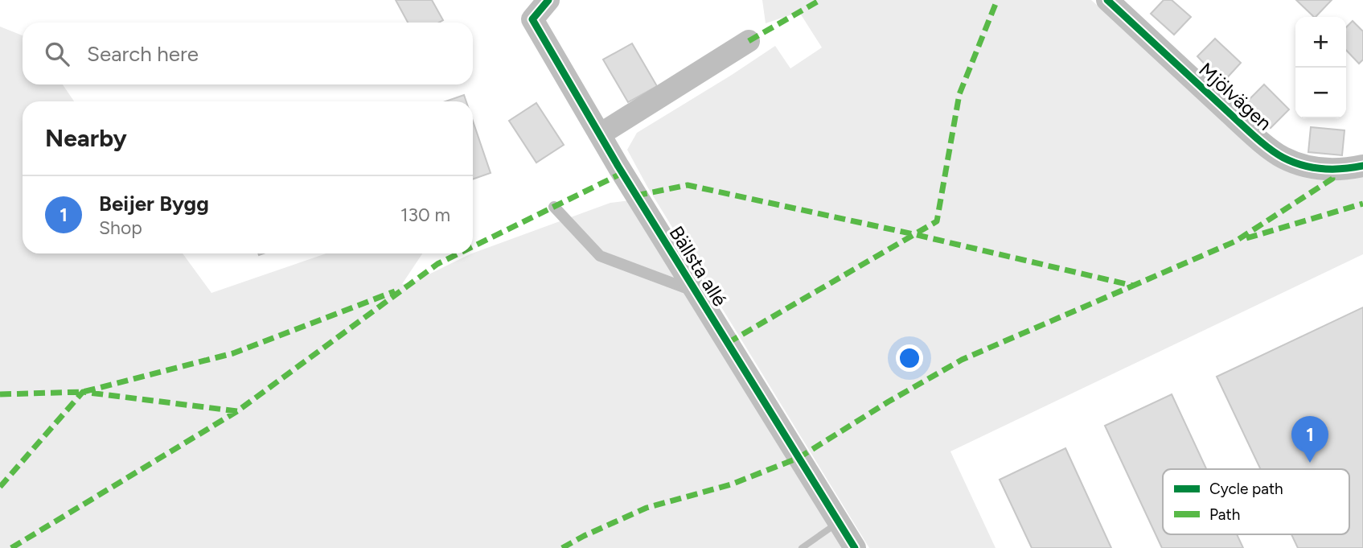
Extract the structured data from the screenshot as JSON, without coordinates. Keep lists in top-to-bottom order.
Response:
{
  "streets": {
    "street": ["Mjölvägen", "Bällsta allé"]
  },
  "legend": ["Cycle path", "Path"],
  "page": {
    "map_buttons": ["+", "−"],
    "search": "Search here",
    "heading": "Nearby",
    "list": [
      {
        "mark": "1",
        "name": "Beijer Bygg",
        "note": "Shop",
        "value": "130 m"
      }
    ],
    "pins": "1"
  }
}
